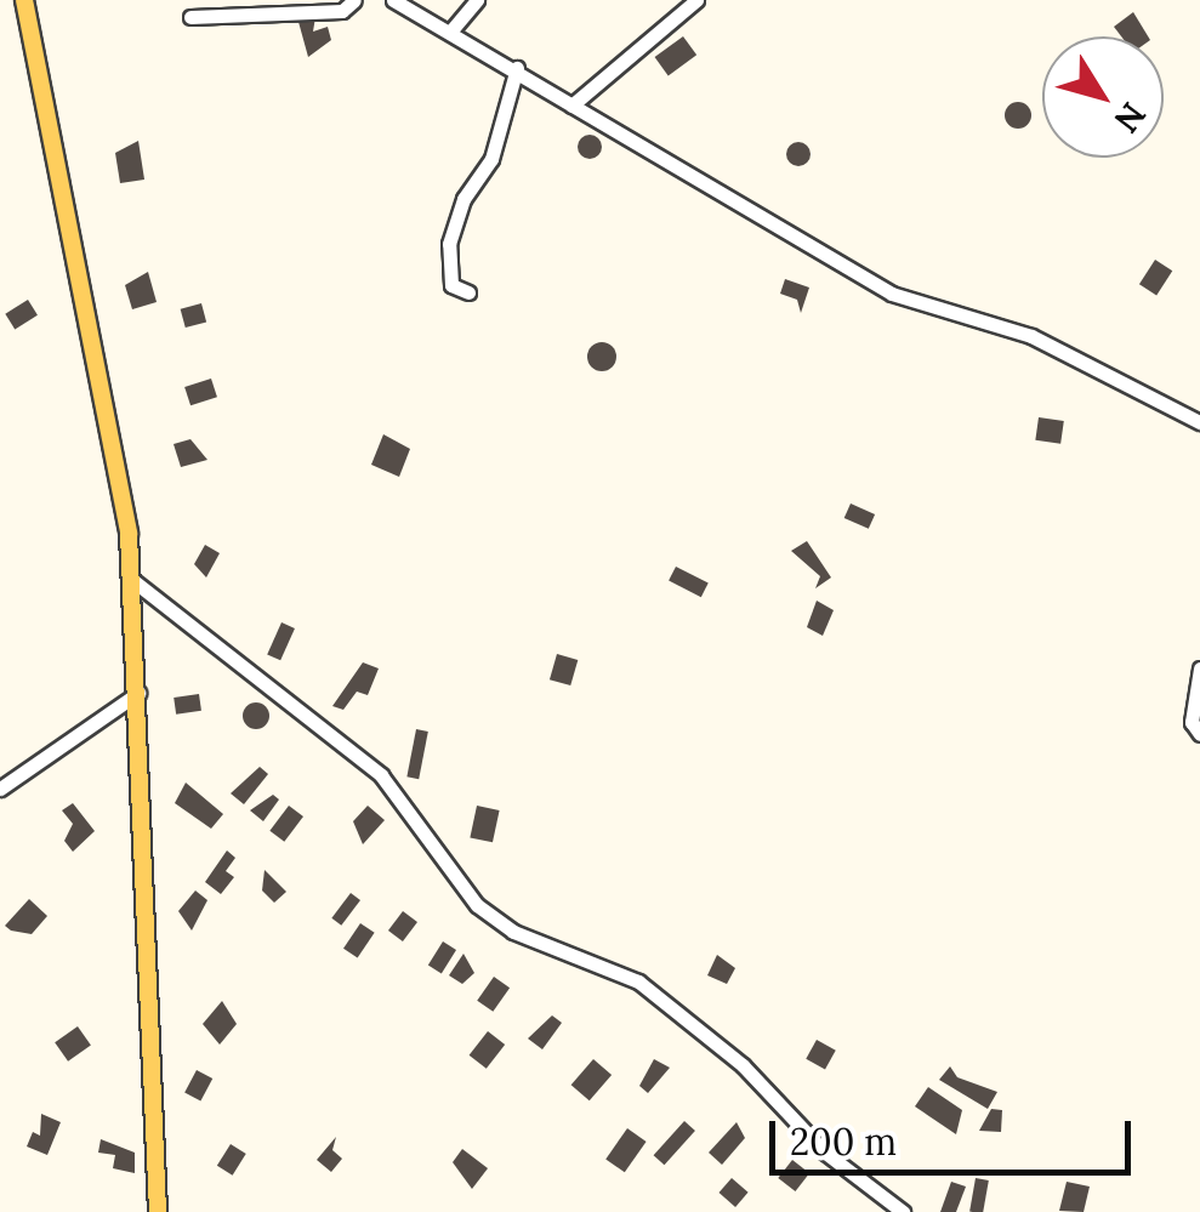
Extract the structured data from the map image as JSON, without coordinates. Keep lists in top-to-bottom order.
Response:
{
  "scale_bar": "200 m",
  "north": "bottom right"
}
